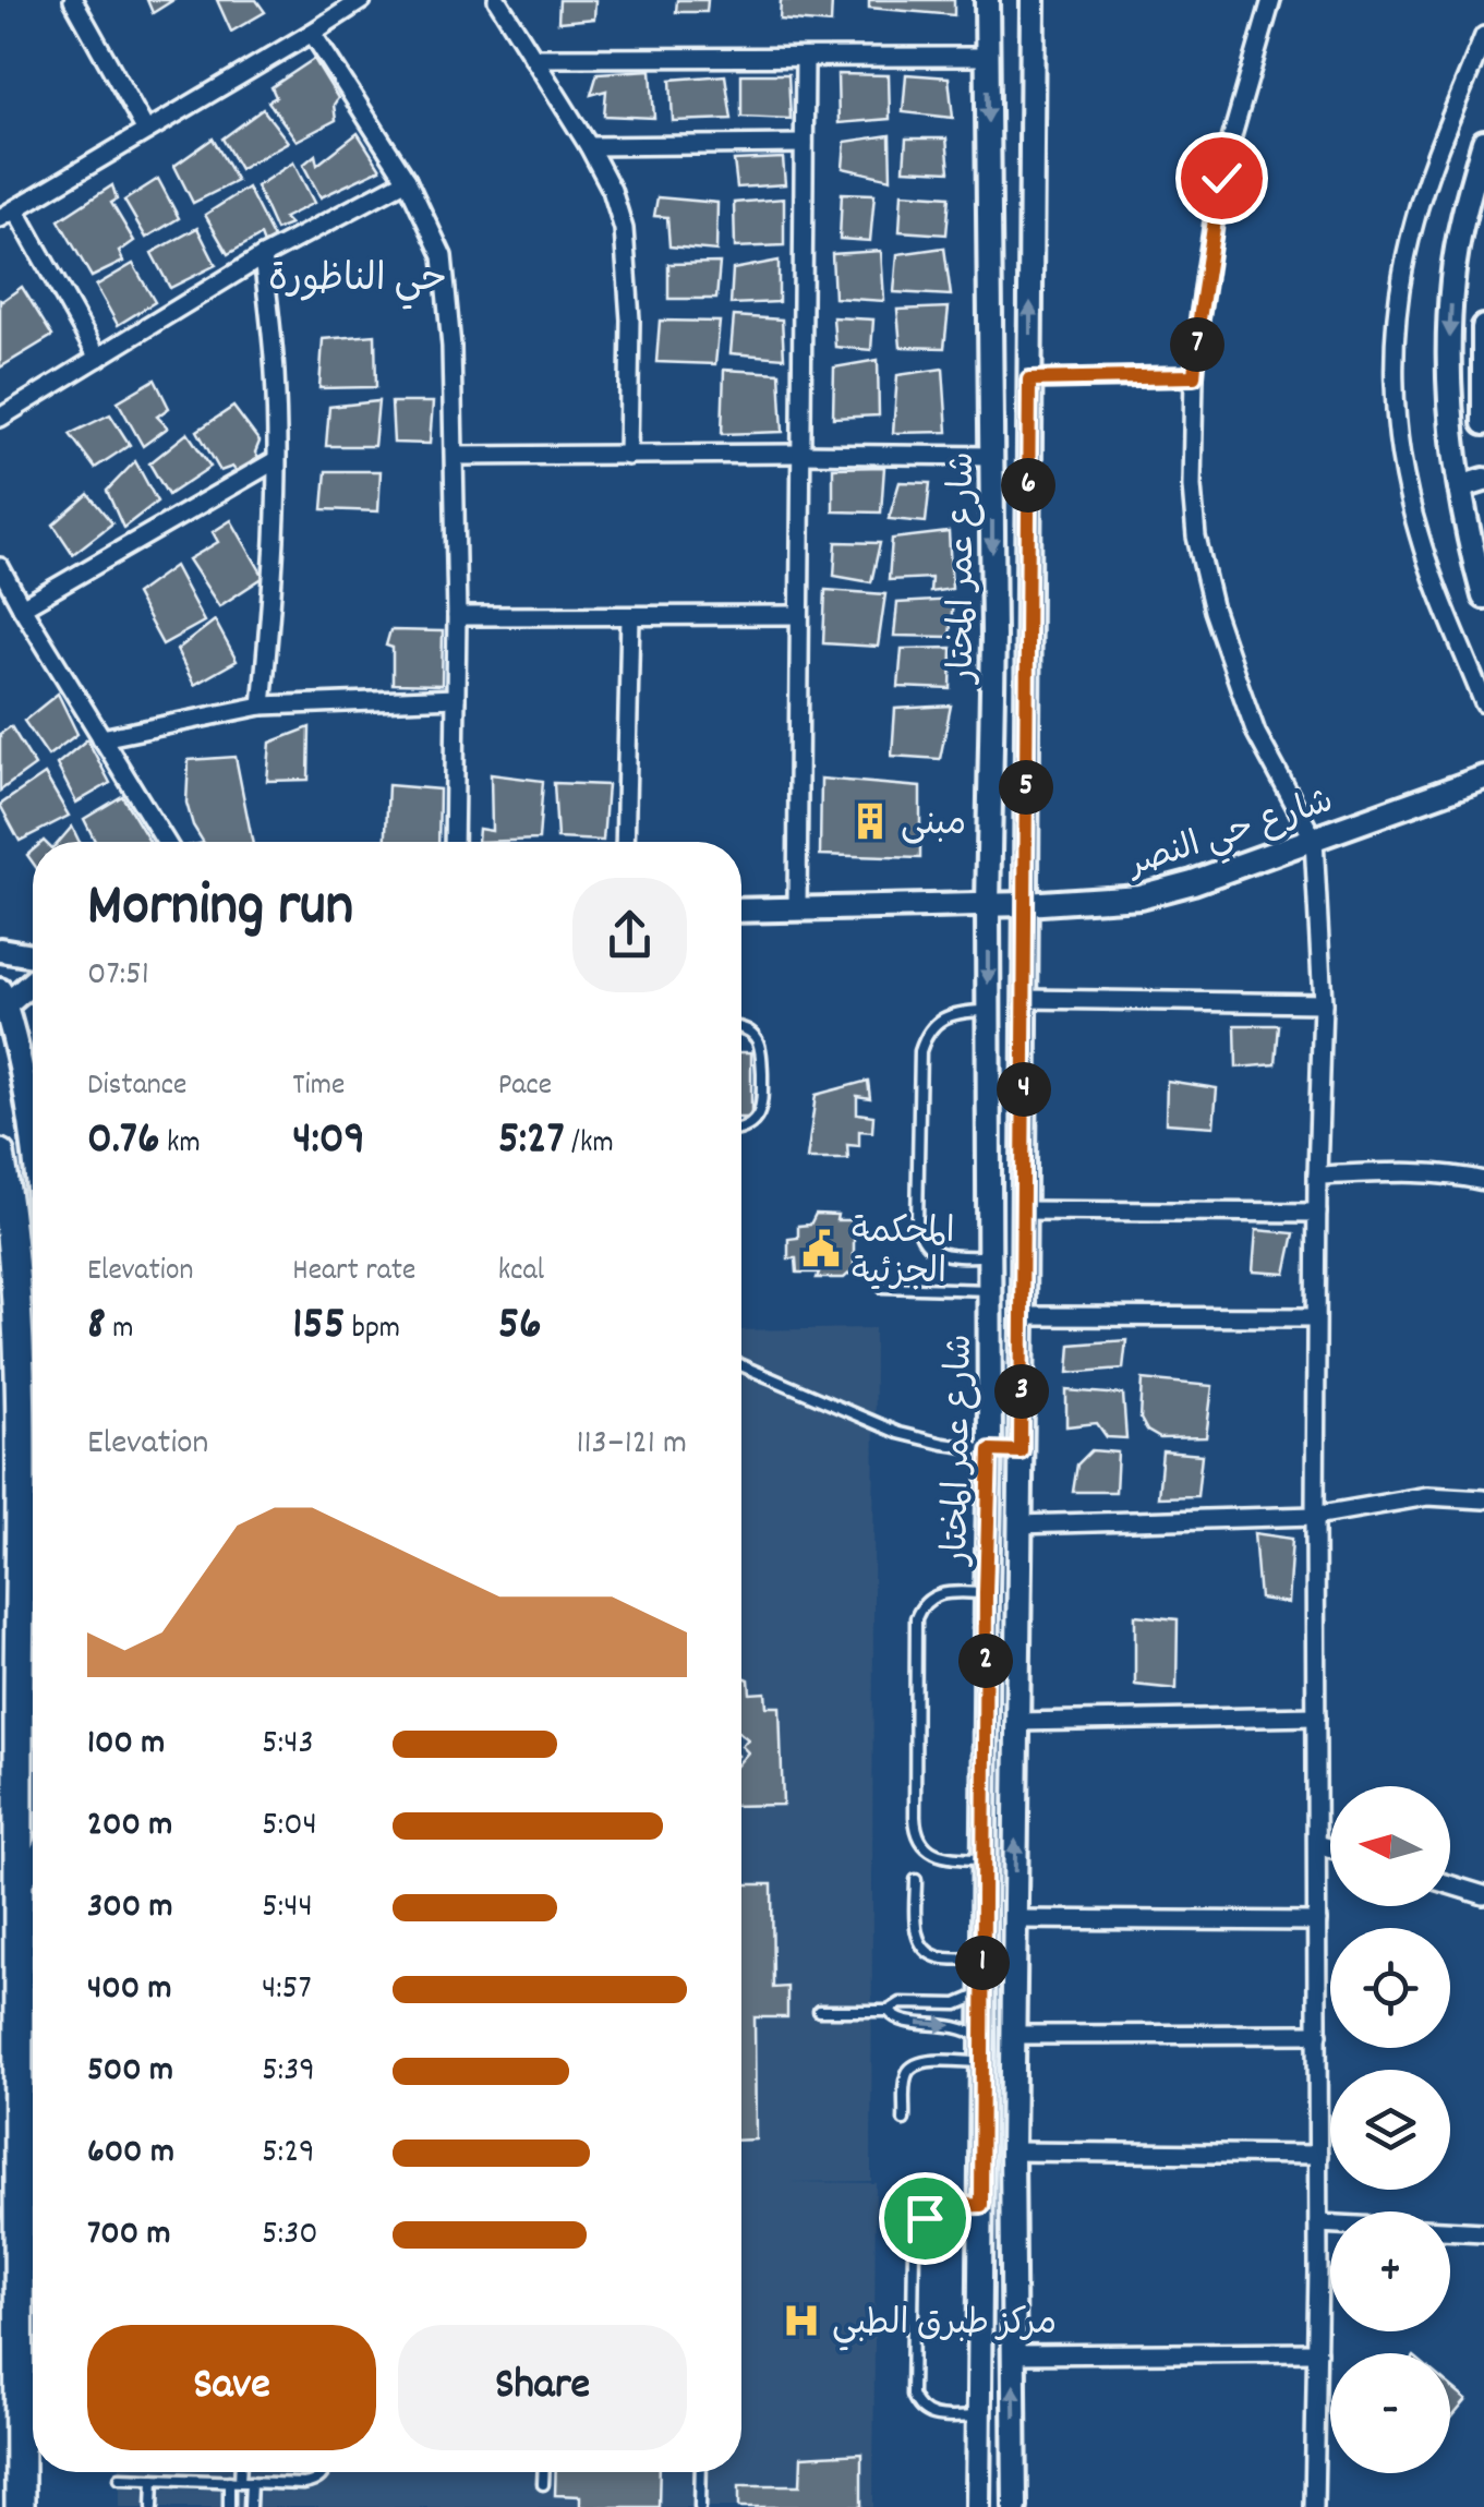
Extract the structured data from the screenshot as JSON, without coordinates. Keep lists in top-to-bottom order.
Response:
{
  "streets": {
    "street": ["شارع عمر المختار", "شارع حي النصر"]
  },
  "crossings": [
    ["شارع عمر المختار", "شارع حي النصر"]
  ],
  "districts": ["حي الناظورة"],
  "places": {
    "building": ["مبنى"],
    "public building": ["المحكمة الجزئية"],
    "hospital": ["مركز طبرق الطبي"]
  },
  "north": "left",
  "page": {
    "pins": [
      "7",
      "6",
      "5",
      "4",
      "3",
      "2",
      "1"
    ],
    "heading": ["Morning run", "07:51"],
    "stats": [
      ["Distance", "0.76 km"],
      ["Time", "4:09"],
      ["Pace", "5:27 /km"],
      ["Elevation", "8 m"],
      ["Heart rate", "155 bpm"],
      ["kcal", "56"]
    ],
    "chart": ["Elevation", "113–121 m"],
    "list": [
      {
        "name": "100 m",
        "note": "5:43"
      },
      {
        "name": "200 m",
        "note": "5:04"
      },
      {
        "name": "300 m",
        "note": "5:44"
      },
      {
        "name": "400 m",
        "note": "4:57"
      },
      {
        "name": "500 m",
        "note": "5:39"
      },
      {
        "name": "600 m",
        "note": "5:29"
      },
      {
        "name": "700 m",
        "note": "5:30"
      }
    ],
    "map_buttons": ["+", "−"],
    "buttons": ["Save", "Share"]
  }
}
